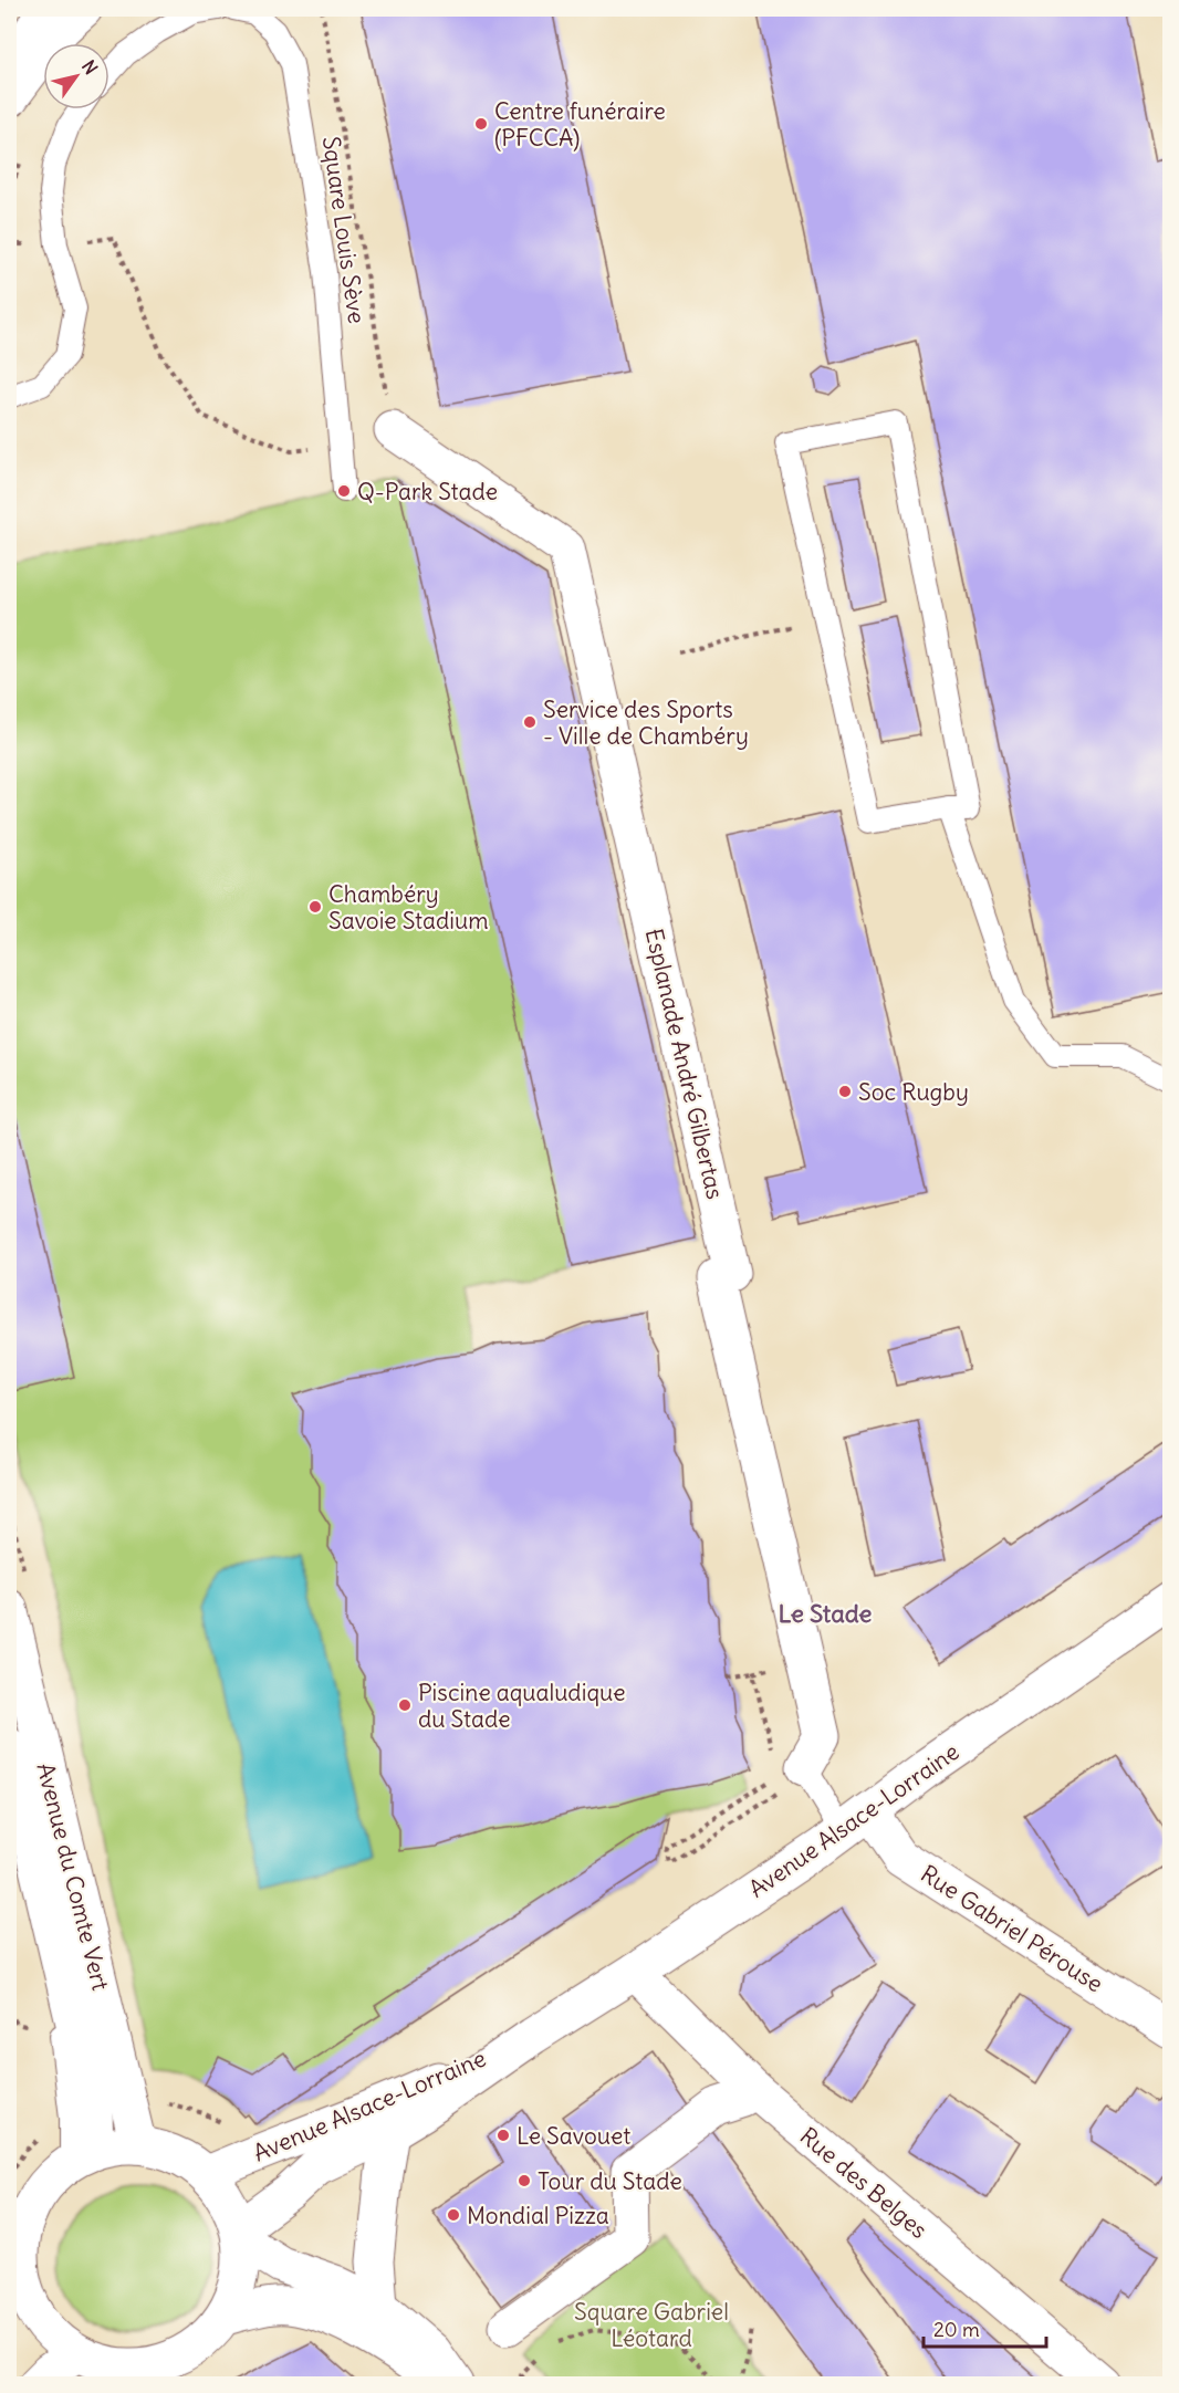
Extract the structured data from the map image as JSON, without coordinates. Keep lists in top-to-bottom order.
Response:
{
  "streets": {
    "main road": [
      "Esplanade André Gilbertas",
      "Avenue Alsace-Lorraine",
      "Avenue du Comte Vert",
      "Rue Gabriel Pérouse",
      "Rue des Belges"
    ],
    "lane": ["Square Louis Sève"]
  },
  "crossings": [
    ["Avenue Alsace-Lorraine", "Avenue du Comte Vert"],
    ["Avenue Alsace-Lorraine", "Rue Gabriel Pérouse"],
    ["Avenue Alsace-Lorraine", "Rue des Belges"]
  ],
  "districts": ["Le Stade"],
  "parks": ["Square Gabriel Léotard"],
  "places": [
    "Centre funéraire (PFCCA)",
    "Q-Park Stade",
    "Service des Sports - Ville de Chambéry",
    "Chambéry Savoie Stadium",
    "Soc Rugby",
    "Piscine aqualudique du Stade",
    "Le Savouet",
    "Tour du Stade",
    "Mondial Pizza"
  ],
  "scale_bar": "20 m",
  "north": "top right"
}
